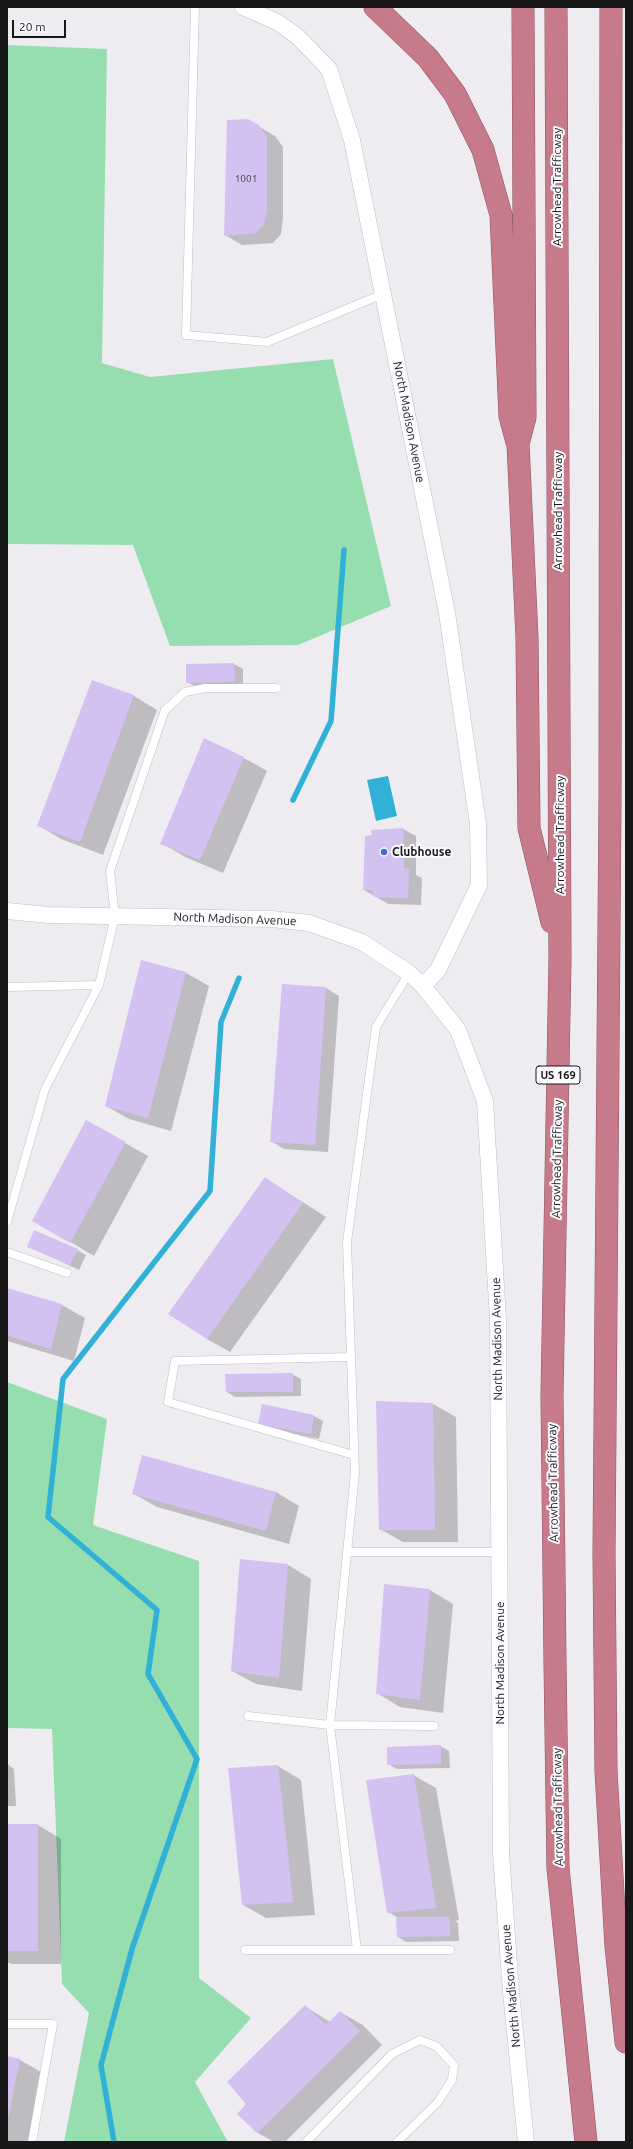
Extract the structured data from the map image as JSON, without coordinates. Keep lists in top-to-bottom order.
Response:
{
  "streets": {
    "highway": ["Arrowhead Trafficway", "US 169"],
    "street": ["North Madison Avenue"]
  },
  "places": ["Clubhouse"],
  "house_numbers": ["1001"],
  "scale_bar": "20 m"
}
